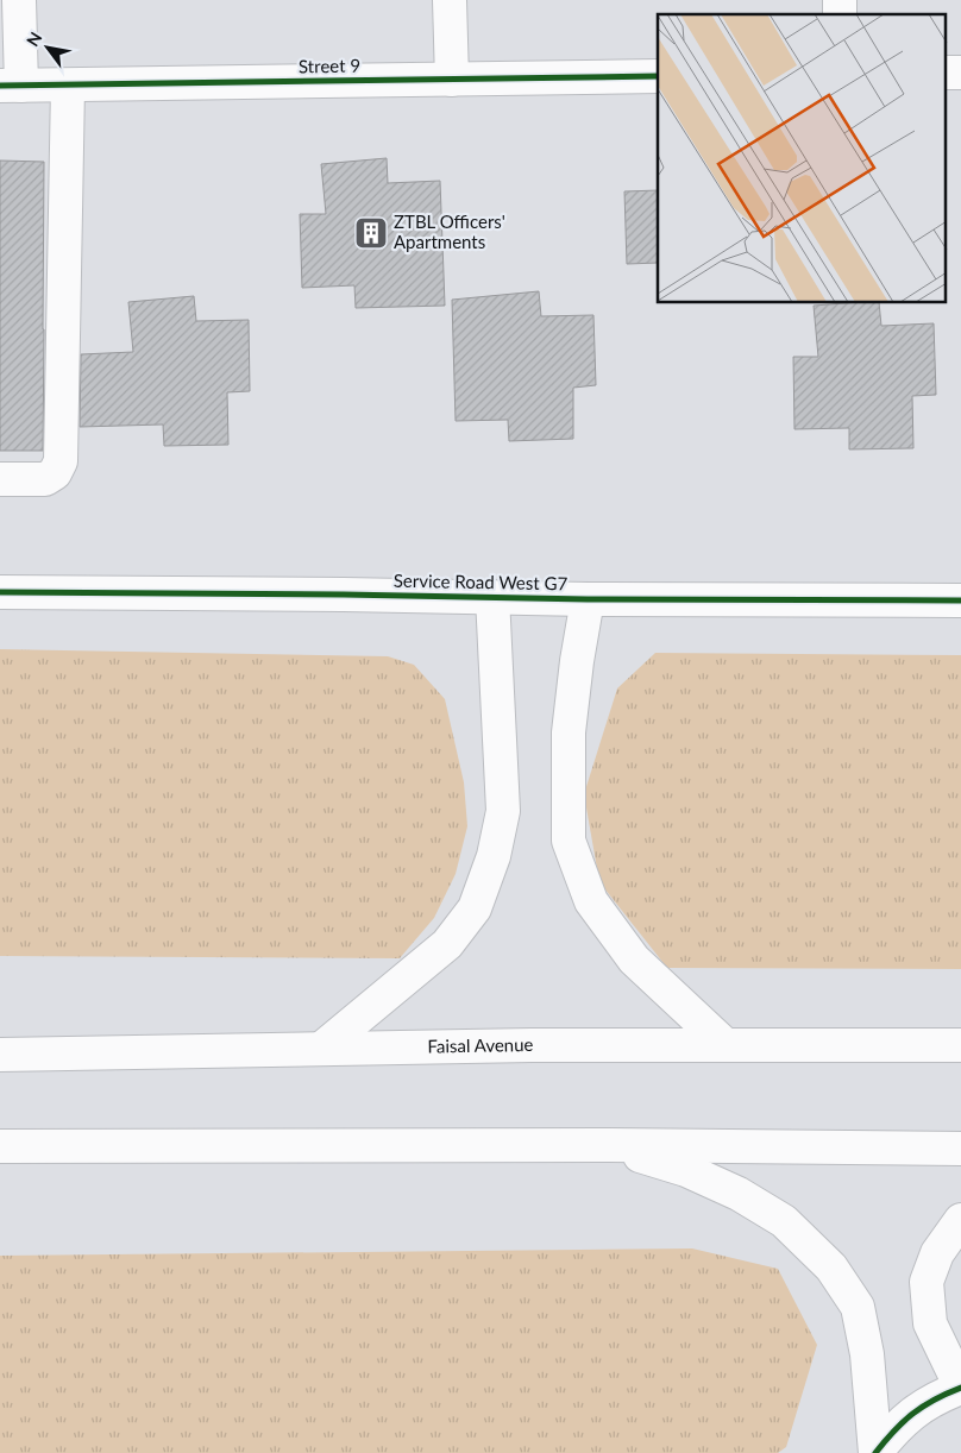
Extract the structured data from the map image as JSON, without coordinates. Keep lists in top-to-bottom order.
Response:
{
  "streets": {
    "main road": ["Street 9", "Service Road West G7", "Faisal Avenue"]
  },
  "places": {
    "building": ["ZTBL Officers' Apartments"]
  },
  "north": "top left"
}
